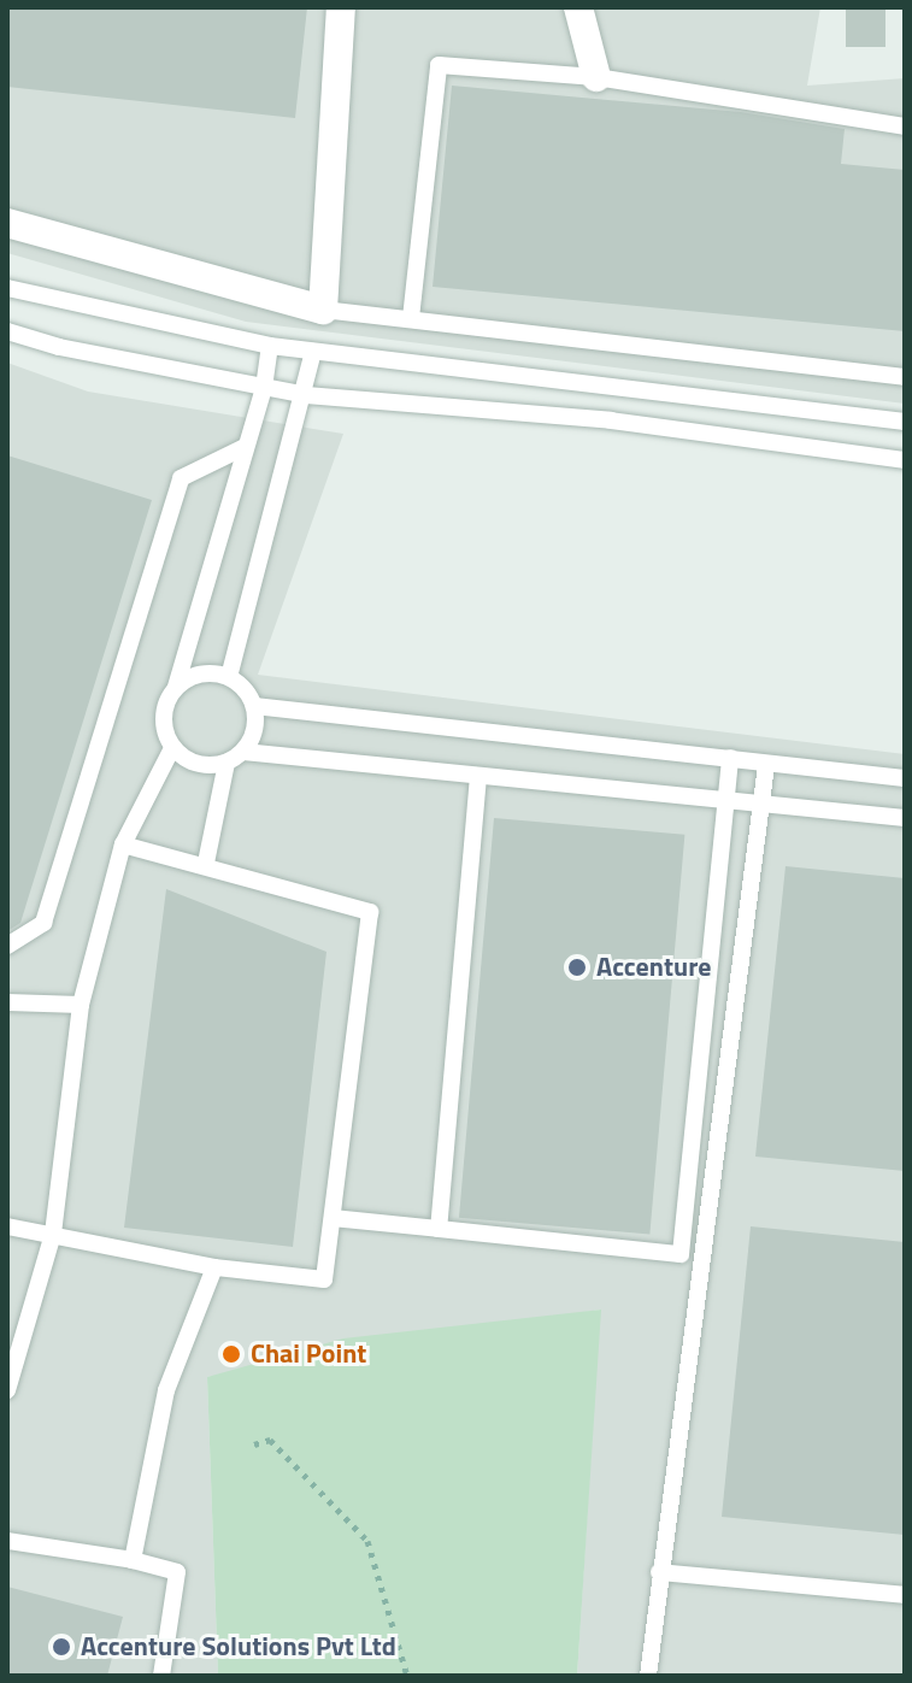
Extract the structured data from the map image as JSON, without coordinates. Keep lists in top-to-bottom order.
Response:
{
  "places": ["Accenture", "Chai Point", "Accenture Solutions Pvt Ltd"]
}
